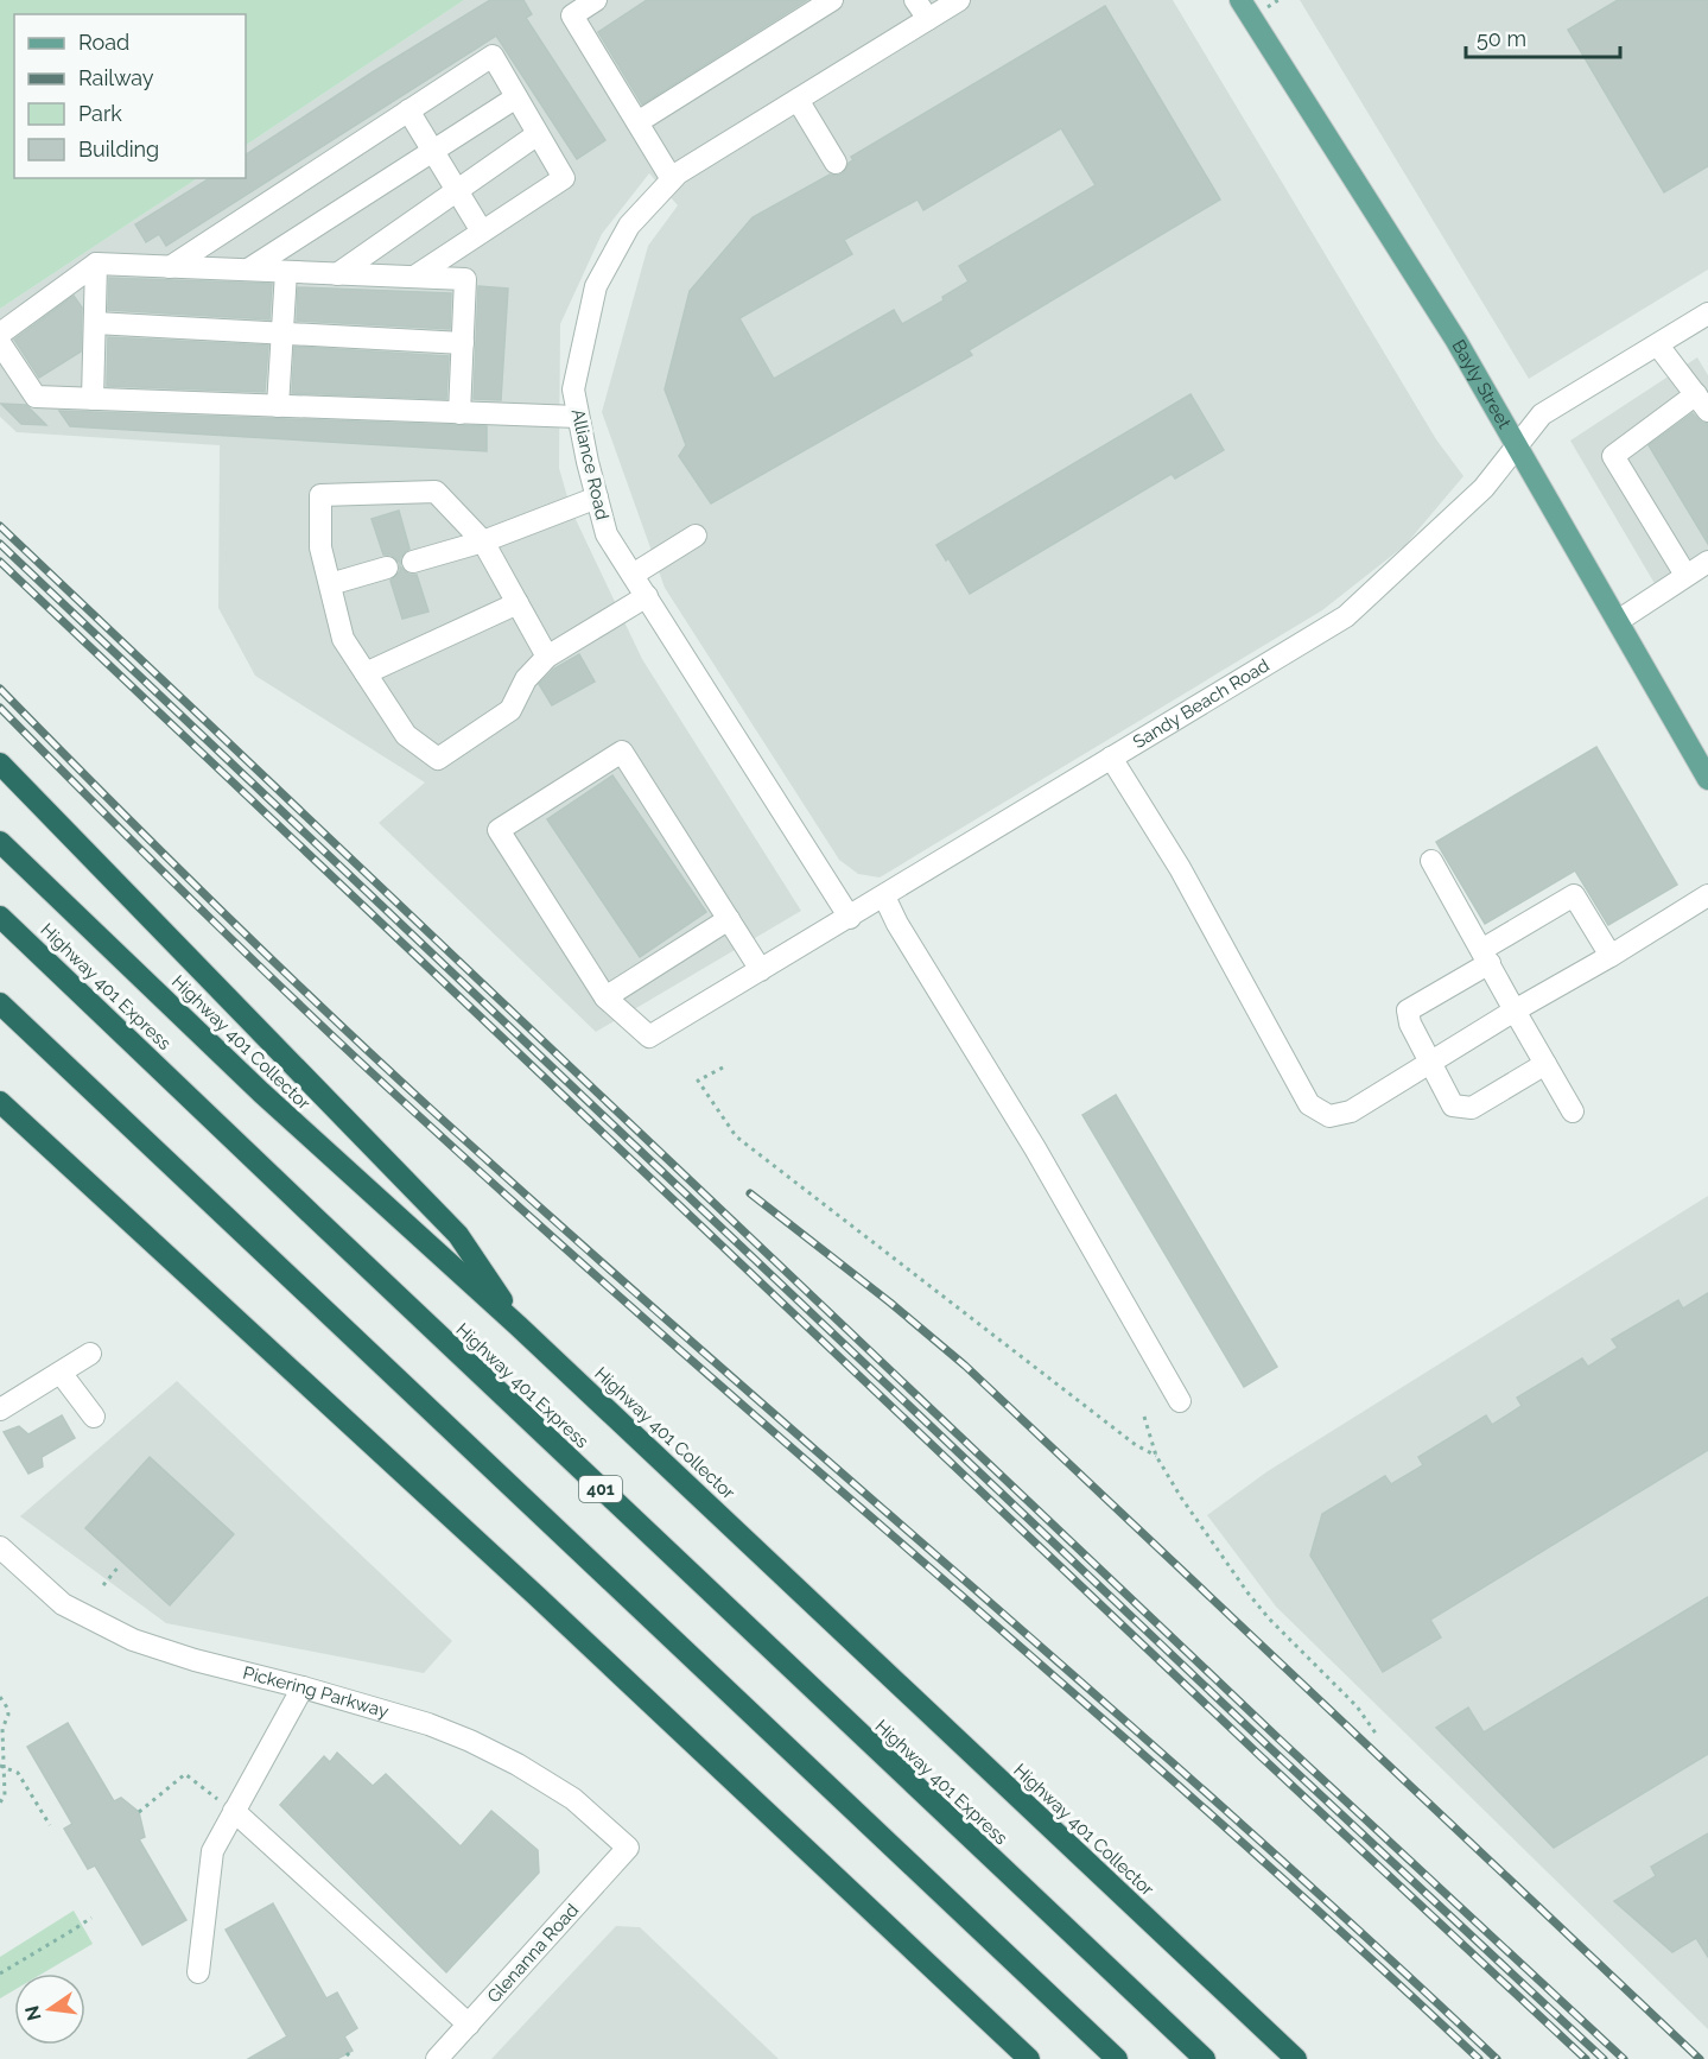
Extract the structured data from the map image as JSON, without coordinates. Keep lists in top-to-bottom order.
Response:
{
  "streets": {
    "highway": ["Highway 401 Express", "Highway 401 Collector", "401"],
    "main road": ["Bayly Street"],
    "street": [
      "Alliance Road",
      "Sandy Beach Road",
      "Pickering Parkway",
      "Glenanna Road"
    ]
  },
  "crossings": [
    ["Bayly Street", "Sandy Beach Road"],
    ["Alliance Road", "Sandy Beach Road"],
    ["Pickering Parkway", "Glenanna Road"]
  ],
  "legend": [
    "Road",
    "Railway",
    "Park",
    "Building"
  ],
  "scale_bar": "50 m",
  "north": "left"
}
